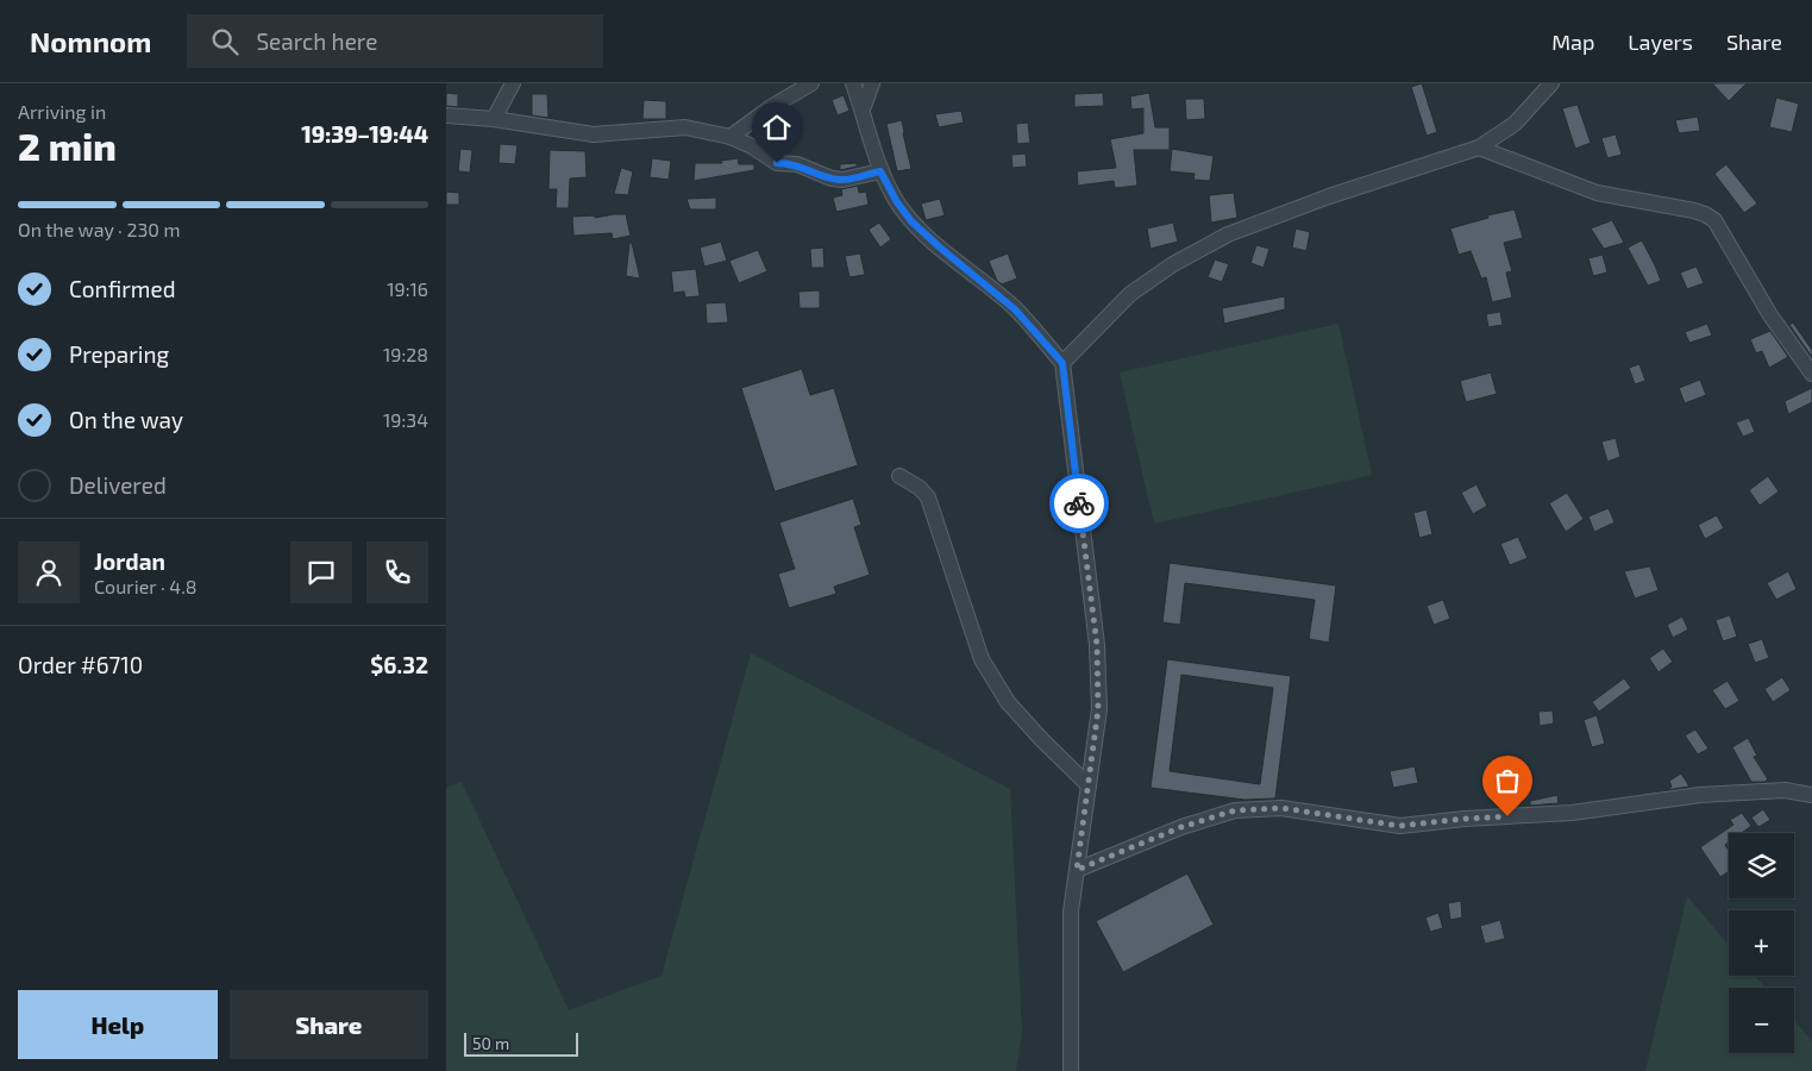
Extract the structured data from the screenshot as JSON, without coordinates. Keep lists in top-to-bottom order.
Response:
{
  "scale_bar": "50 m",
  "page": {
    "header": "Nomnom",
    "search": "Search here",
    "nav": ["Map", "Layers", "Share"],
    "heading": ["2 min", "Arriving in", "19:39–19:44"],
    "panel": [
      "Jordan",
      "Courier · 4.8",
      "Order #6710",
      "$6.32"
    ],
    "bar": "On the way · 230 m",
    "list": [
      ["Confirmed", "19:16"],
      ["Preparing", "19:28"],
      ["On the way", "19:34"],
      "Delivered"
    ],
    "map_buttons": ["+", "−"],
    "buttons": ["Help", "Share"],
    "scale": "50 m"
  }
}
